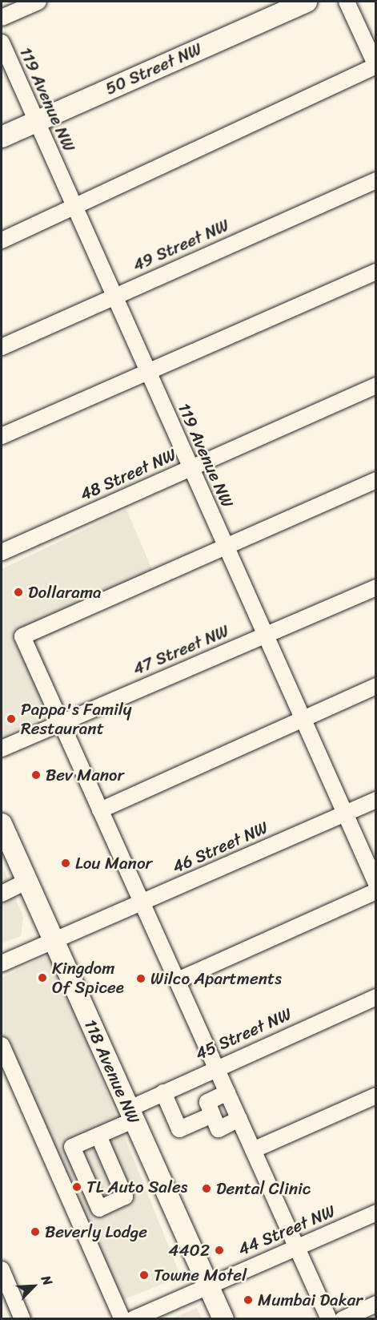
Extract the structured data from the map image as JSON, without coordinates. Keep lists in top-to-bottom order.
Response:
{
  "streets": {
    "main road": ["50 Street NW", "118 Avenue NW"],
    "street": [
      "119 Avenue NW",
      "49 Street NW",
      "48 Street NW",
      "47 Street NW",
      "46 Street NW",
      "45 Street NW",
      "44 Street NW"
    ]
  },
  "crossings": [
    ["50 Street NW", "119 Avenue NW"],
    ["119 Avenue NW", "49 Street NW"],
    ["119 Avenue NW", "48 Street NW"],
    ["119 Avenue NW", "47 Street NW"],
    ["119 Avenue NW", "46 Street NW"],
    ["46 Street NW", "118 Avenue NW"],
    ["45 Street NW", "118 Avenue NW"],
    ["118 Avenue NW", "44 Street NW"]
  ],
  "places": [
    "Dollarama",
    "Pappa's Family Restaurant",
    "Bev Manor",
    "Lou Manor",
    "Kingdom Of Spicee",
    "Wilco Apartments",
    "TL Auto Sales",
    "Dental Clinic",
    "Beverly Lodge",
    "4402",
    "Towne Motel",
    "Mumbai Dakar"
  ],
  "north": "top right"
}
